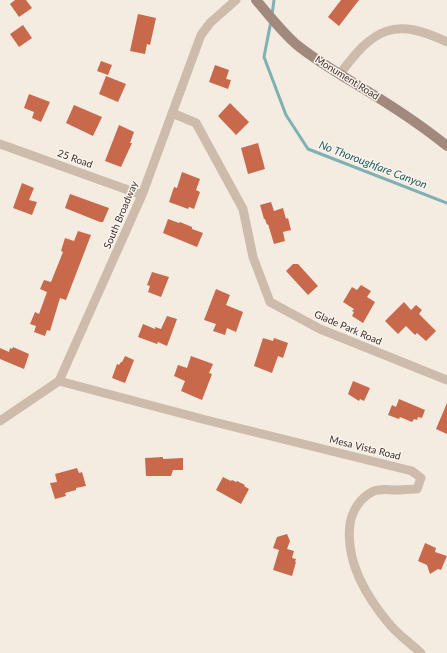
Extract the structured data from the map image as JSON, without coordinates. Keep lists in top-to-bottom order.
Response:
{
  "streets": {
    "main road": ["Monument Road"],
    "street": [
      "25 Road",
      "South Broadway",
      "Glade Park Road",
      "Mesa Vista Road"
    ]
  },
  "crossings": [
    ["25 Road", "South Broadway"],
    ["South Broadway", "Glade Park Road"],
    ["South Broadway", "Mesa Vista Road"]
  ],
  "water": ["No Thoroughfare Canyon"]
}
